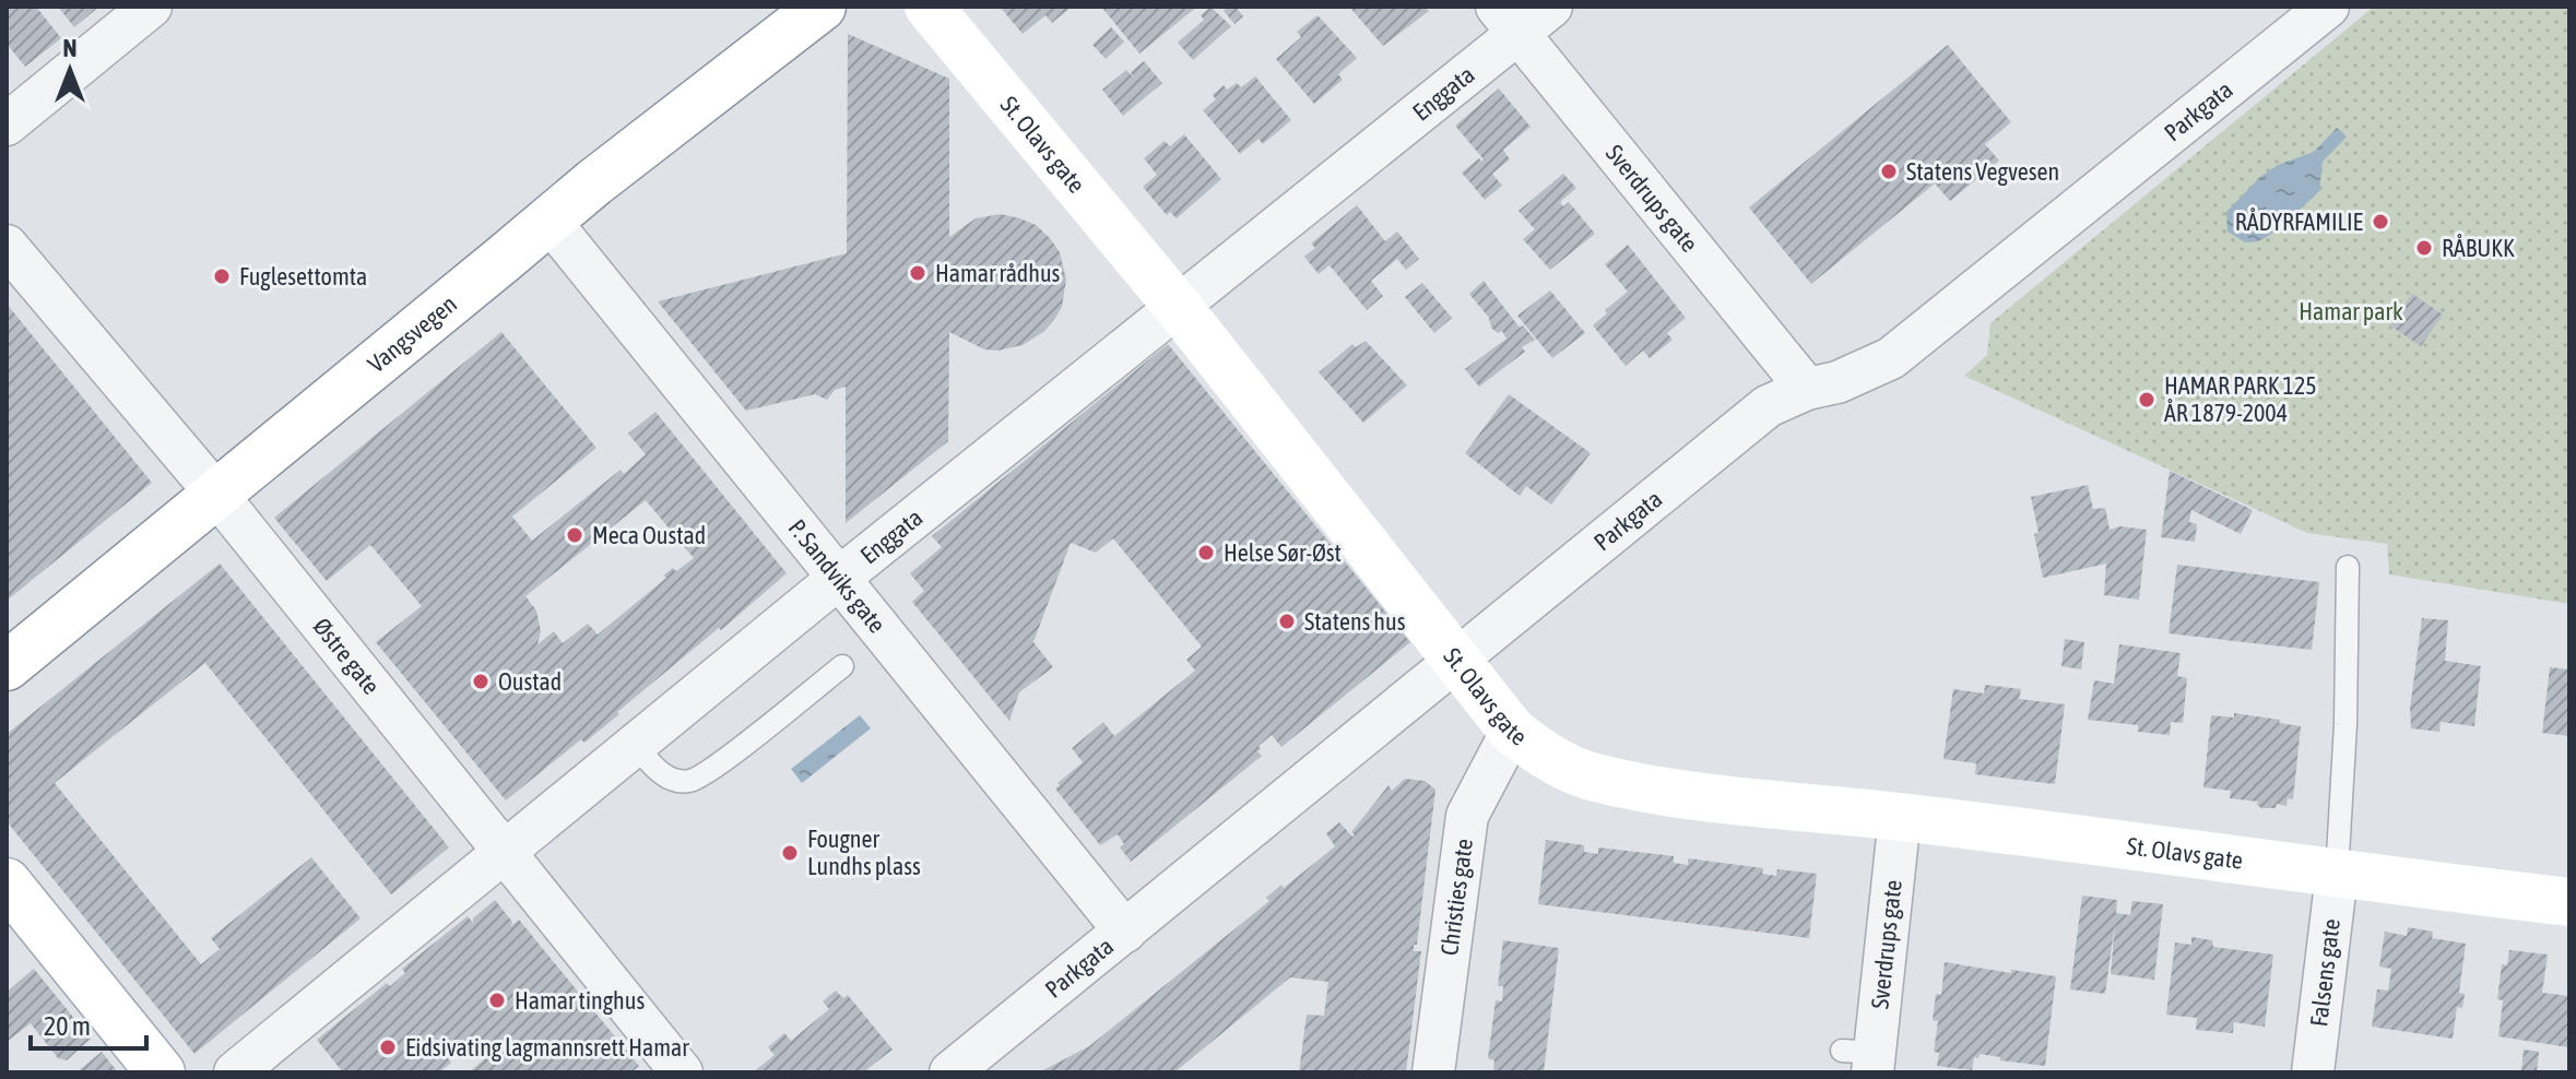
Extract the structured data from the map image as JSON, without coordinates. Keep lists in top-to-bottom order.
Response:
{
  "streets": {
    "main road": ["St. Olavs gate", "Vangsvegen"],
    "street": [
      "Enggata",
      "Parkgata",
      "Sverdrups gate",
      "P. Sandviks gate",
      "Østre gate",
      "Christies gate",
      "Falsens gate"
    ]
  },
  "crossings": [
    ["Enggata", "St. Olavs gate"],
    ["Enggata", "Sverdrups gate"],
    ["Enggata", "P. Sandviks gate"],
    ["Enggata", "Østre gate"],
    ["Parkgata", "St. Olavs gate"],
    ["Parkgata", "Sverdrups gate"],
    ["Parkgata", "P. Sandviks gate"],
    ["St. Olavs gate", "Sverdrups gate"],
    ["St. Olavs gate", "Christies gate"],
    ["St. Olavs gate", "Falsens gate"],
    ["Vangsvegen", "P. Sandviks gate"],
    ["Vangsvegen", "Østre gate"]
  ],
  "parks": ["Hamar park"],
  "places": [
    "Statens Vegvesen",
    "RÅDYRFAMILIE",
    "RÅBUKK",
    "Hamar rådhus",
    "Fuglesettomta",
    "HAMAR PARK 125 ÅR 1879-2004",
    "Meca Oustad",
    "Helse Sør-Øst",
    "Statens hus",
    "Oustad",
    "Fougner Lundhs plass",
    "Hamar tinghus",
    "Eidsivating lagmannsrett Hamar"
  ],
  "scale_bar": "20 m",
  "north": "top"
}
